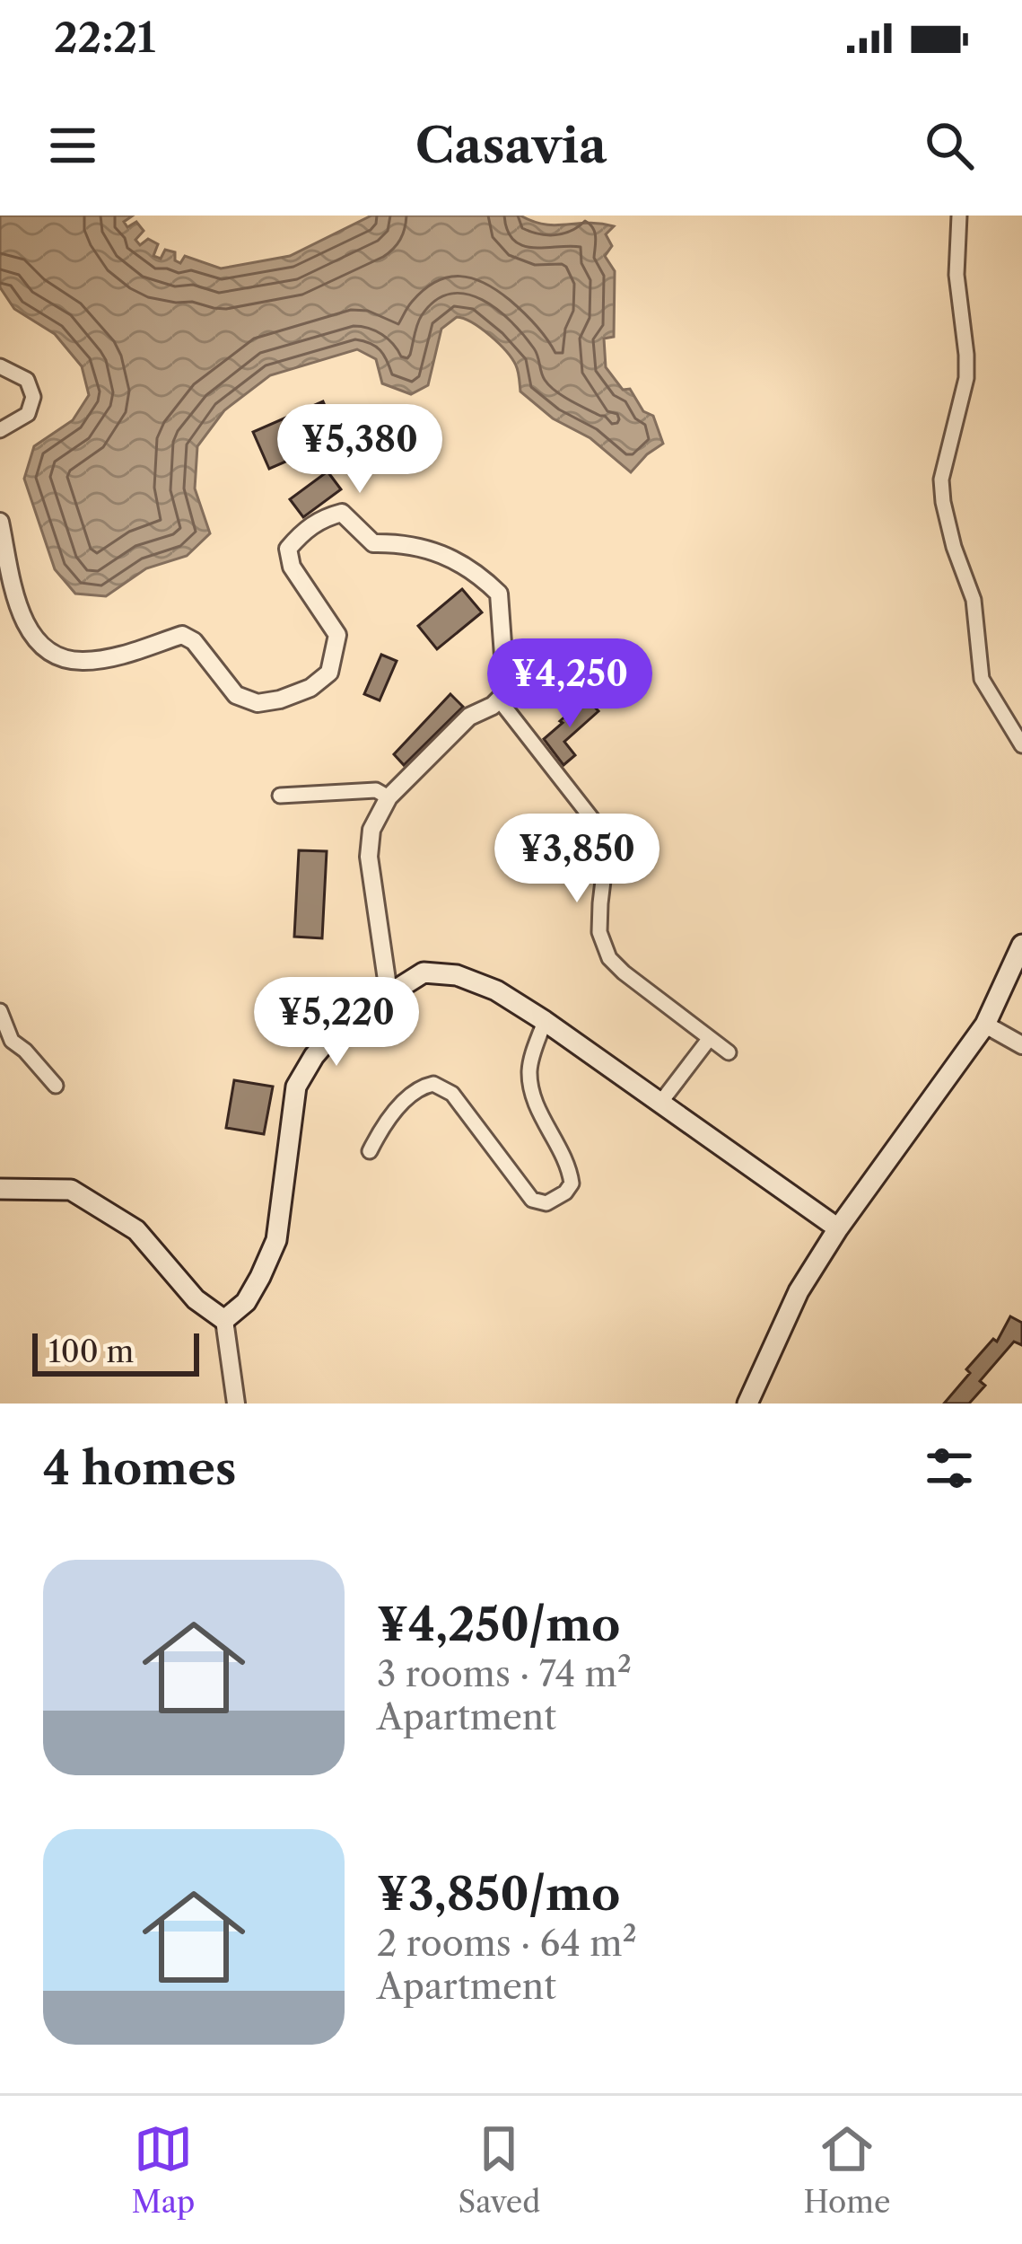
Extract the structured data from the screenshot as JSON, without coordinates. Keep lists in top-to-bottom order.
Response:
{
  "scale_bar": "100 m",
  "page": {
    "status": "22:21",
    "header": "Casavia",
    "price": [
      "¥5,380",
      "¥4,250",
      "¥3,850",
      "¥5,220"
    ],
    "scale": "100 m",
    "heading": "4 homes",
    "list": [
      {
        "name": "¥4,250/mo",
        "note": "3 rooms · 74 m² · Apartment"
      },
      {
        "name": "¥3,850/mo",
        "note": "2 rooms · 64 m² · Apartment"
      }
    ],
    "tabs": ["Map", "Saved", "Home"]
  }
}
